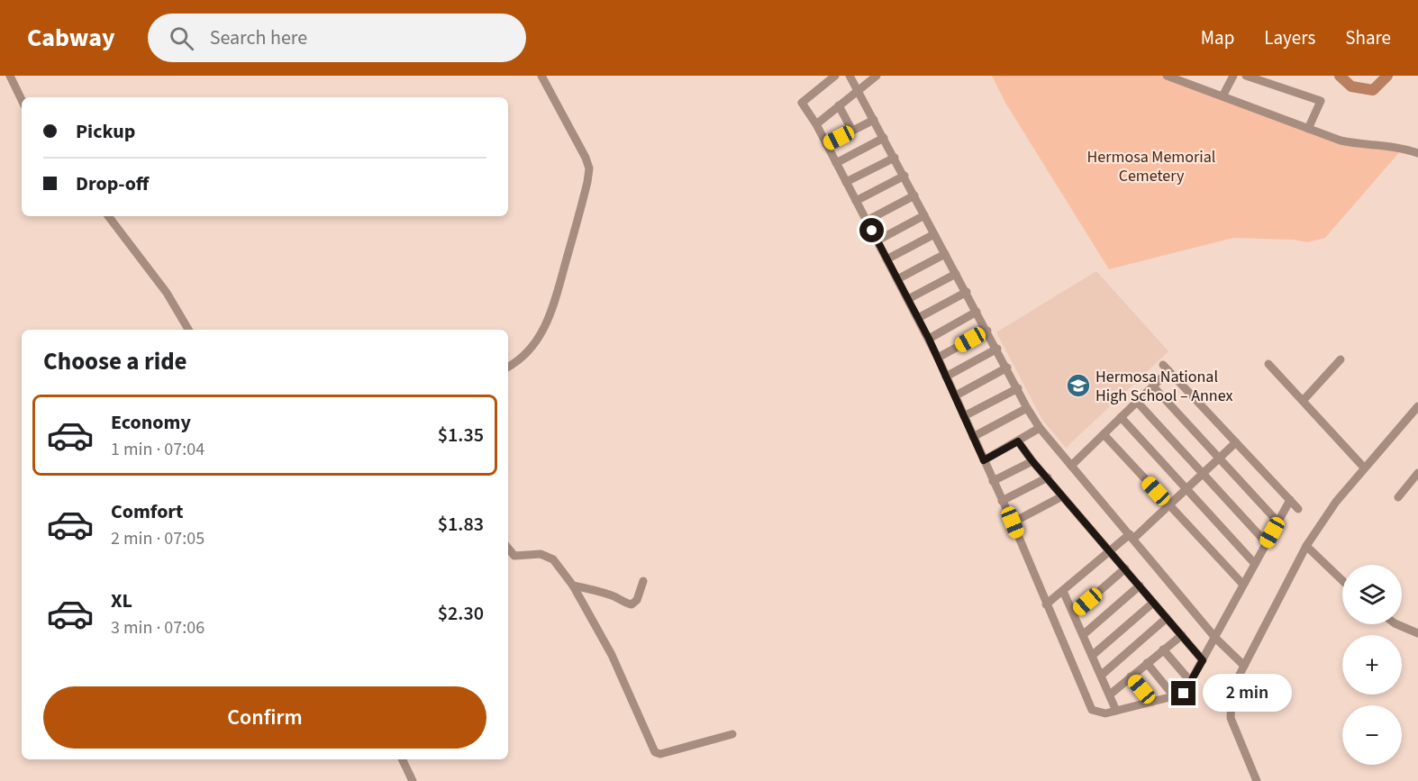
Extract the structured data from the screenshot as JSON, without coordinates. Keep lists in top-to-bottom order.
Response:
{
  "parks": ["Hermosa Memorial Cemetery"],
  "places": {
    "school or university": ["Hermosa National High School – Annex"]
  },
  "page": {
    "header": "Cabway",
    "search": "Search here",
    "nav": ["Map", "Layers", "Share"],
    "banner": ["Pickup", "Drop-off"],
    "heading": "Choose a ride",
    "list": [
      {
        "name": "Economy",
        "note": "1 min · 07:04",
        "value": "$1.35"
      },
      {
        "name": "Comfort",
        "note": "2 min · 07:05",
        "value": "$1.83"
      },
      {
        "name": "XL",
        "note": "3 min · 07:06",
        "value": "$2.30"
      }
    ],
    "map_buttons": ["+", "−"],
    "bubble": "2 min",
    "buttons": "Confirm"
  }
}
